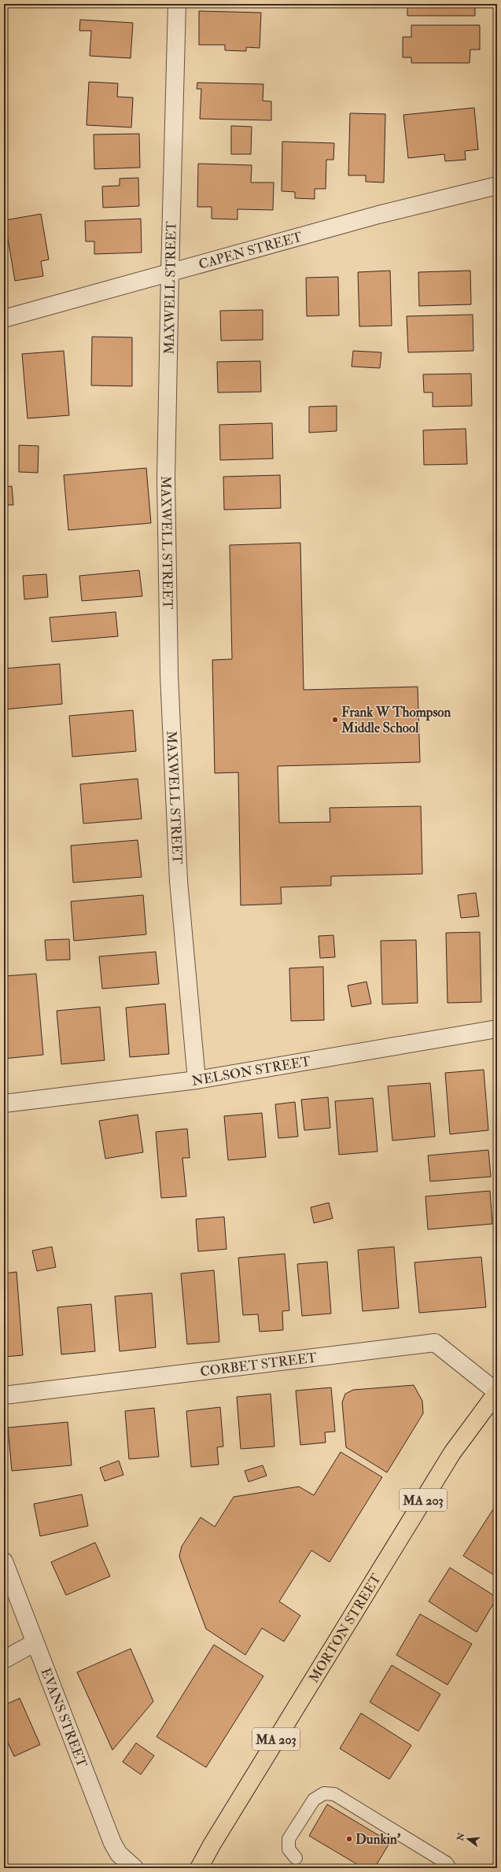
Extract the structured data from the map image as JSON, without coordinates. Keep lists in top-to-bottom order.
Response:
{
  "streets": {
    "highway": ["MA 203", "MORTON STREET"],
    "street": [
      "CAPEN STREET",
      "MAXWELL STREET",
      "NELSON STREET",
      "CORBET STREET",
      "EVANS STREET"
    ]
  },
  "crossings": [
    ["CAPEN STREET", "MAXWELL STREET"],
    ["MAXWELL STREET", "NELSON STREET"],
    ["CORBET STREET", "MORTON STREET"]
  ],
  "places": ["Frank W Thompson Middle School", "Dunkin'"],
  "north": "left"
}
